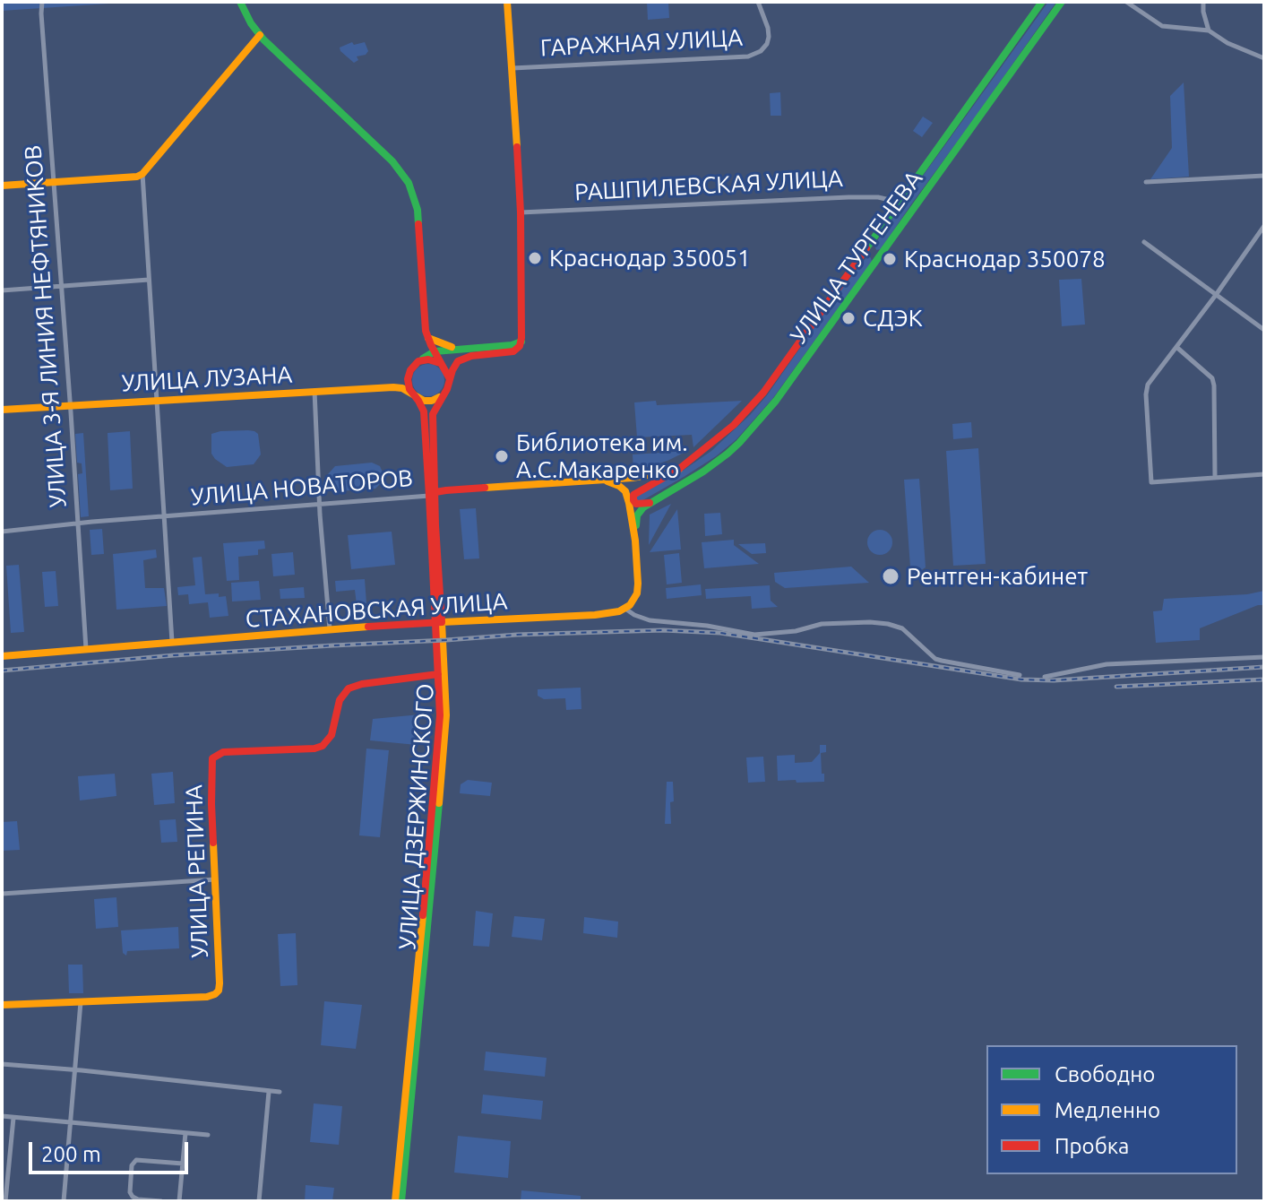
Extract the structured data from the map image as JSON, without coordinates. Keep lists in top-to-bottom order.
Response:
{
  "streets": {
    "main road": [
      "УЛИЦА ТУРГЕНЕВА",
      "УЛИЦА ЛУЗАНА",
      "УЛИЦА НОВАТОРОВ",
      "СТАХАНОВСКАЯ УЛИЦА",
      "УЛИЦА ДЗЕРЖИНСКОГО",
      "УЛИЦА РЕПИНА"
    ],
    "street": ["ГАРАЖНАЯ УЛИЦА", "РАШПИЛЕВСКАЯ УЛИЦА", "УЛИЦА 3-Я ЛИНИЯ НЕФТЯНИКОВ"]
  },
  "crossings": [
    ["РАШПИЛЕВСКАЯ УЛИЦА", "УЛИЦА ТУРГЕНЕВА"],
    ["УЛИЦА ТУРГЕНЕВА", "УЛИЦА НОВАТОРОВ"],
    ["УЛИЦА 3-Я ЛИНИЯ НЕФТЯНИКОВ", "УЛИЦА ЛУЗАНА"],
    ["УЛИЦА 3-Я ЛИНИЯ НЕФТЯНИКОВ", "УЛИЦА НОВАТОРОВ"],
    ["УЛИЦА 3-Я ЛИНИЯ НЕФТЯНИКОВ", "СТАХАНОВСКАЯ УЛИЦА"],
    ["УЛИЦА ЛУЗАНА", "УЛИЦА ДЗЕРЖИНСКОГО"],
    ["УЛИЦА НОВАТОРОВ", "УЛИЦА ДЗЕРЖИНСКОГО"],
    ["СТАХАНОВСКАЯ УЛИЦА", "УЛИЦА ДЗЕРЖИНСКОГО"],
    ["УЛИЦА ДЗЕРЖИНСКОГО", "УЛИЦА РЕПИНА"]
  ],
  "places": [
    "Краснодар 350051",
    "Краснодар 350078",
    "СДЭК",
    "Библиотека им. А.С.Макаренко",
    "Рентген-кабинет"
  ],
  "legend": ["Свободно", "Медленно", "Пробка"],
  "scale_bar": "200 m"
}
